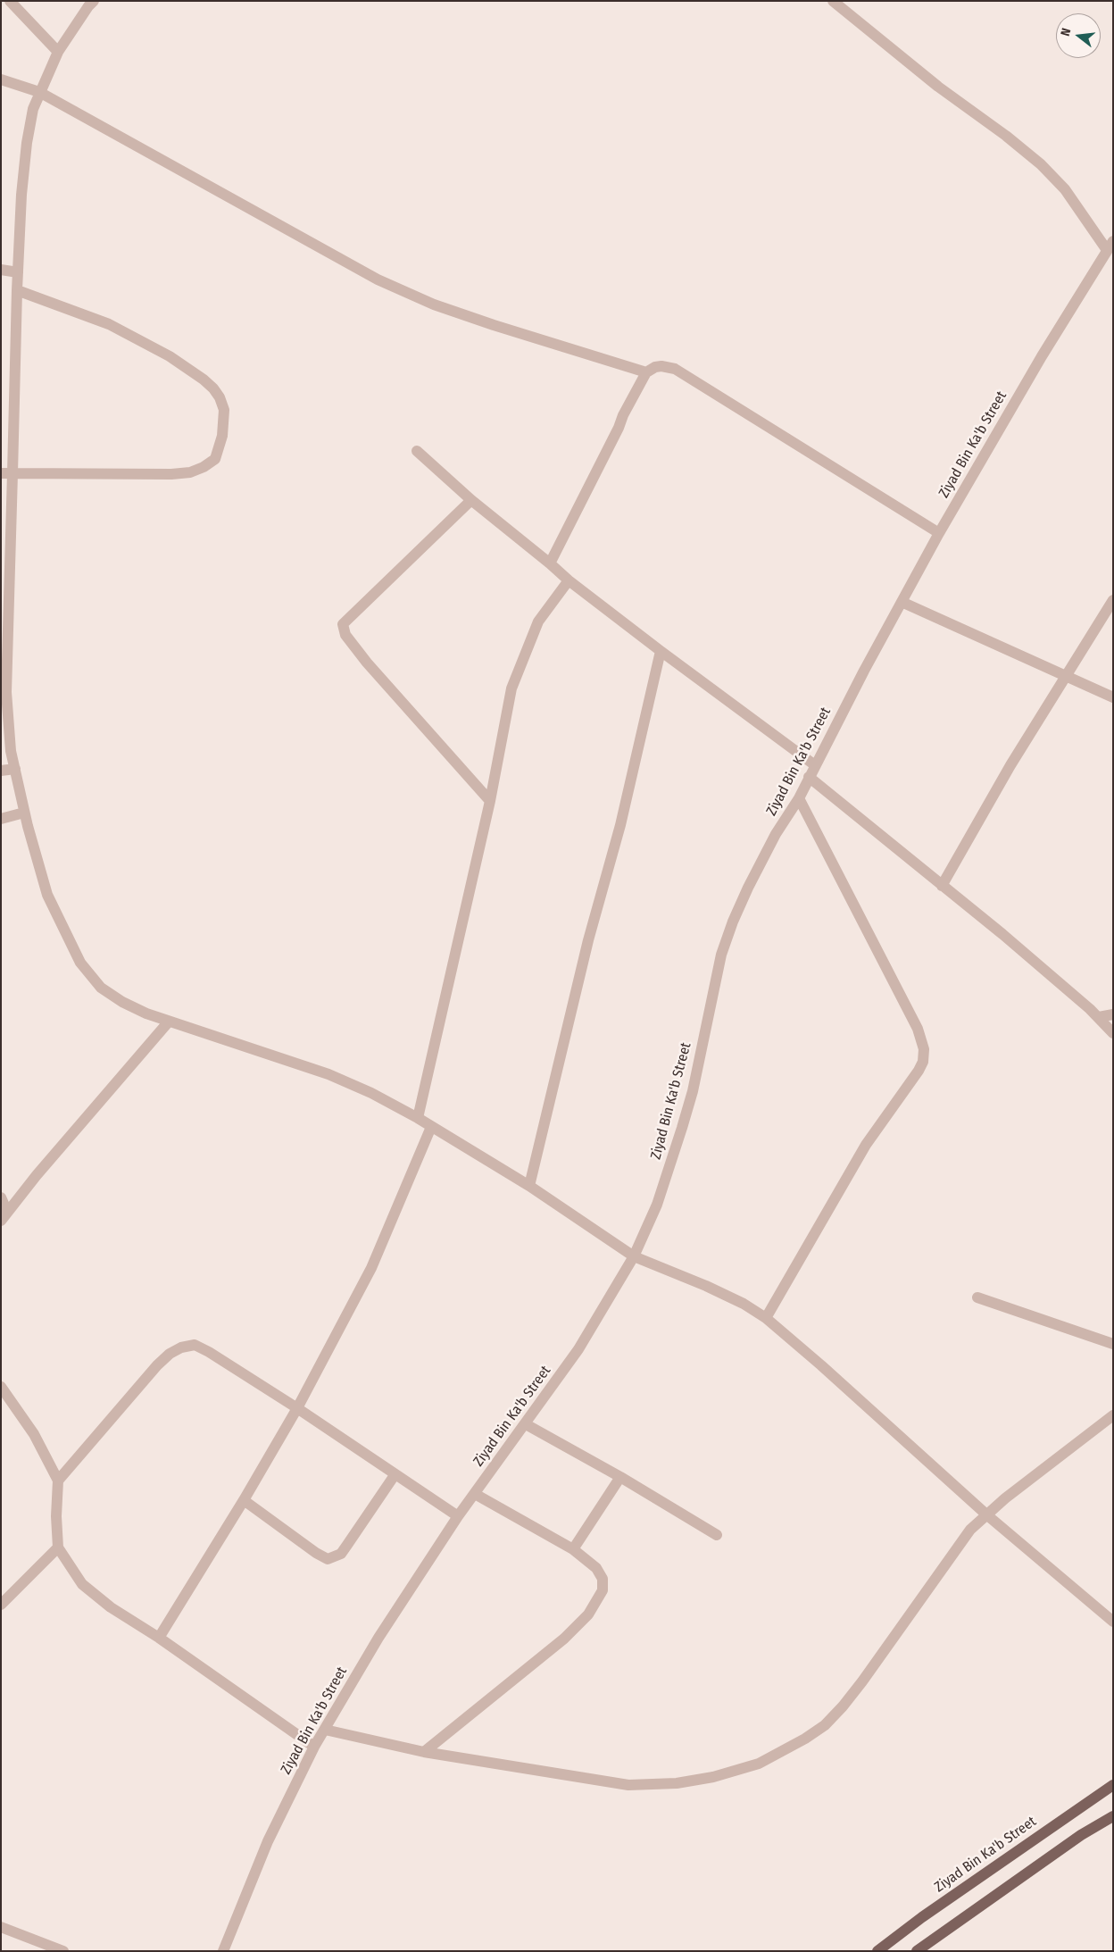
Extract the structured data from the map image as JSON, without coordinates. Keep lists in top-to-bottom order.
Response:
{
  "streets": {
    "main road": ["Ziyad Bin Ka'b Street"]
  },
  "north": "left"
}
